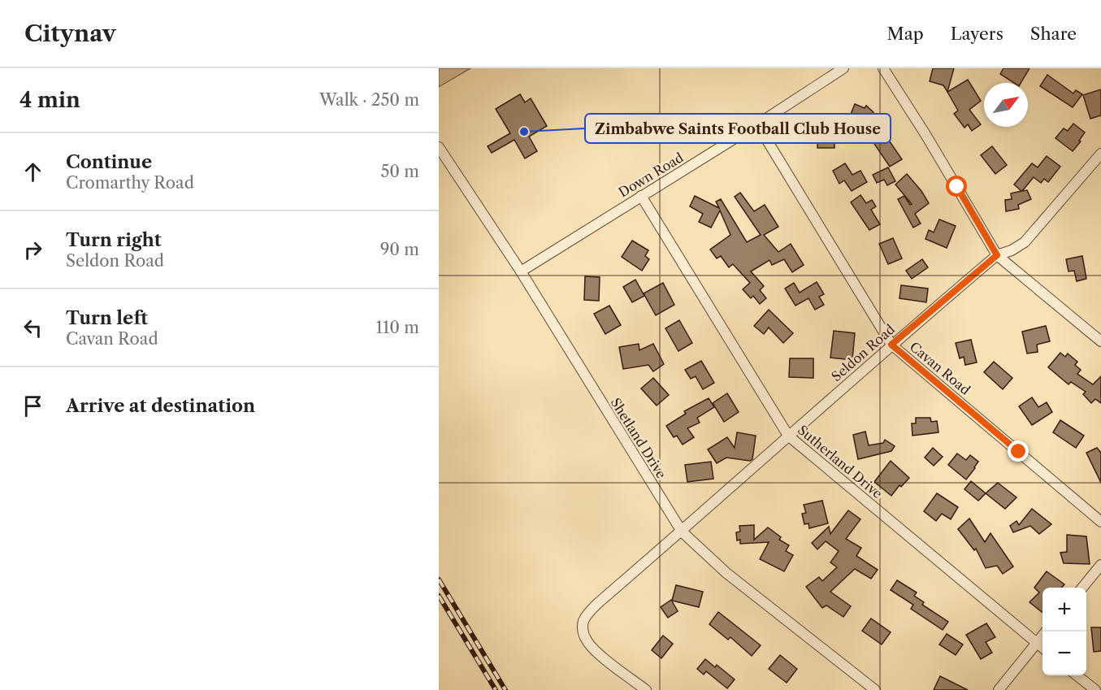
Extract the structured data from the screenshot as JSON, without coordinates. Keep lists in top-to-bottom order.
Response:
{
  "streets": {
    "street": [
      "Down Road",
      "Seldon Road",
      "Cavan Road",
      "Shetland Drive",
      "Sutherland Drive"
    ]
  },
  "crossings": [
    ["Down Road", "Cavan Road"],
    ["Down Road", "Shetland Drive"],
    ["Down Road", "Sutherland Drive"],
    ["Seldon Road", "Cavan Road"],
    ["Seldon Road", "Shetland Drive"],
    ["Seldon Road", "Sutherland Drive"]
  ],
  "places": ["Zimbabwe Saints Football Club House"],
  "north": "top right",
  "page": {
    "header": "Citynav",
    "nav": ["Map", "Layers", "Share"],
    "heading": ["4 min", "Walk · 250 m"],
    "list": [
      ["Continue", "Cromarthy Road", "50 m"],
      ["Turn right", "Seldon Road", "90 m"],
      ["Turn left", "Cavan Road", "110 m"],
      "Arrive at destination"
    ],
    "map_buttons": ["+", "−"]
  }
}
